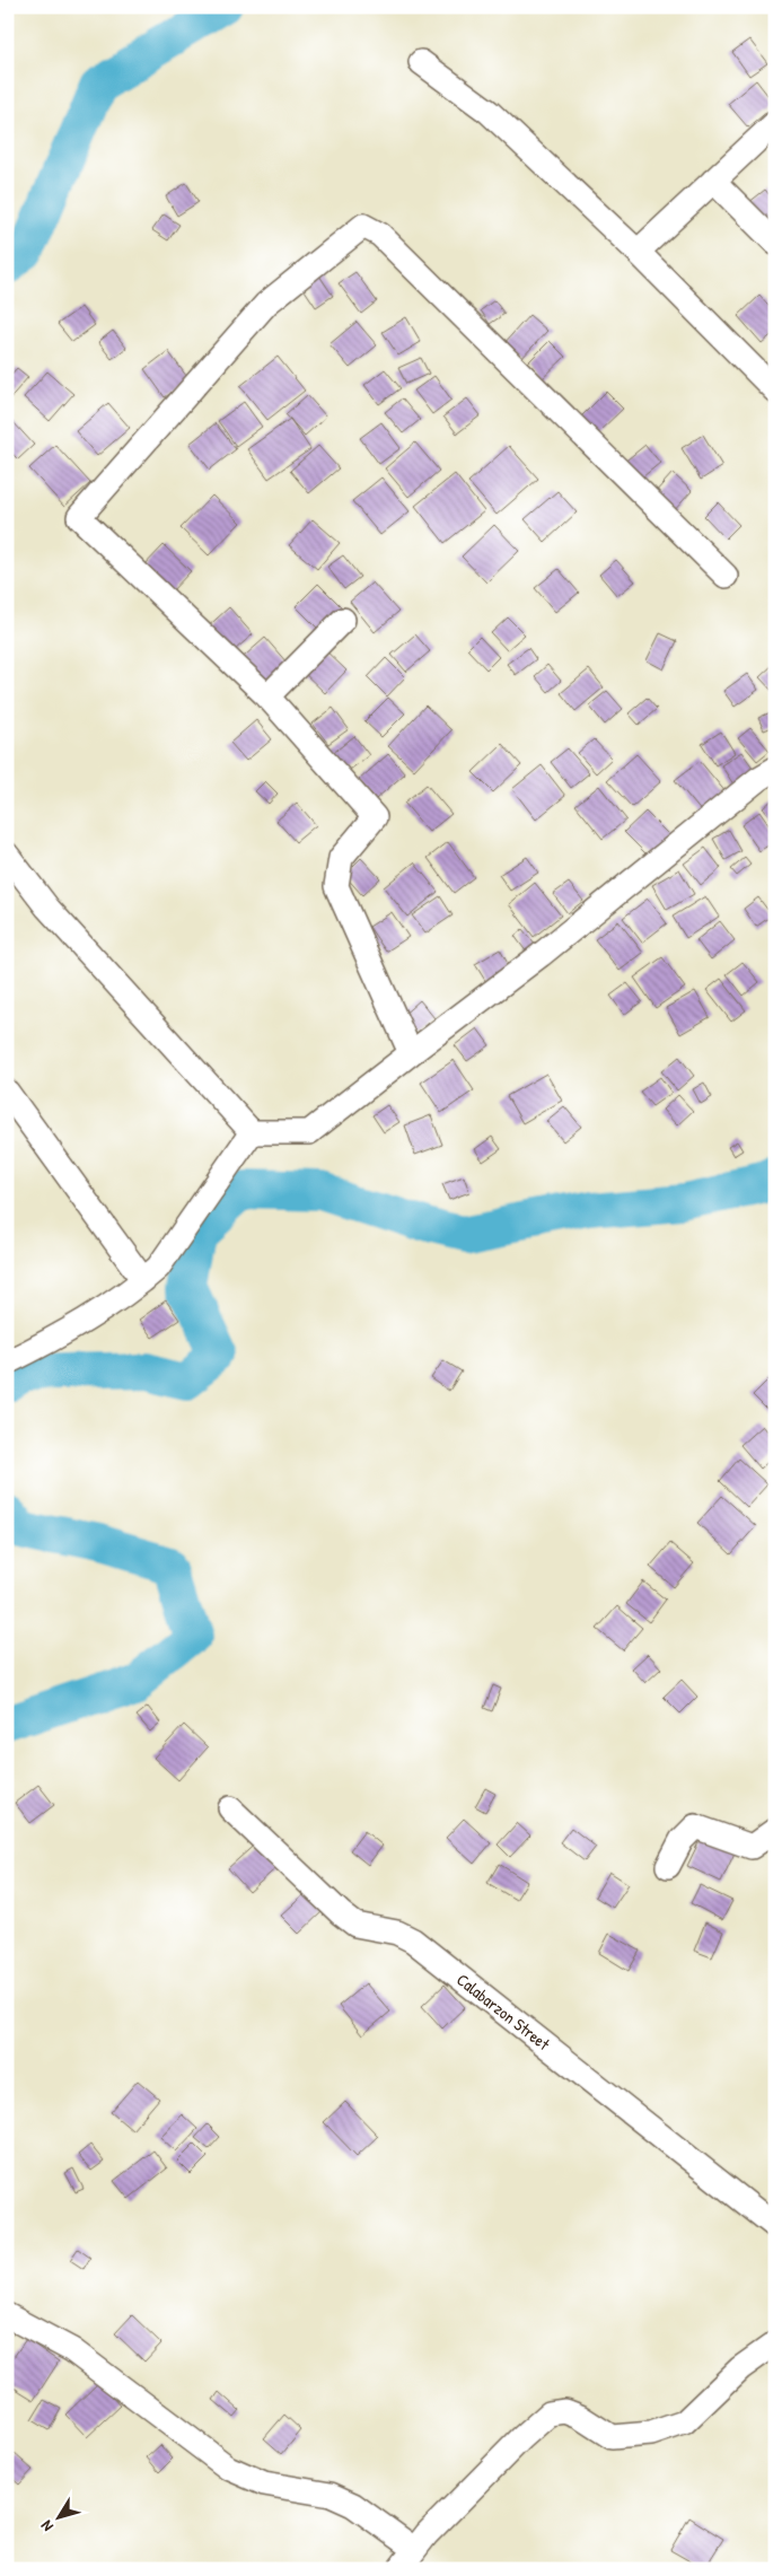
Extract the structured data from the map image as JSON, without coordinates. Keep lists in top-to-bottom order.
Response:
{
  "streets": {
    "street": ["Calabarzon Street"]
  },
  "north": "bottom left"
}
